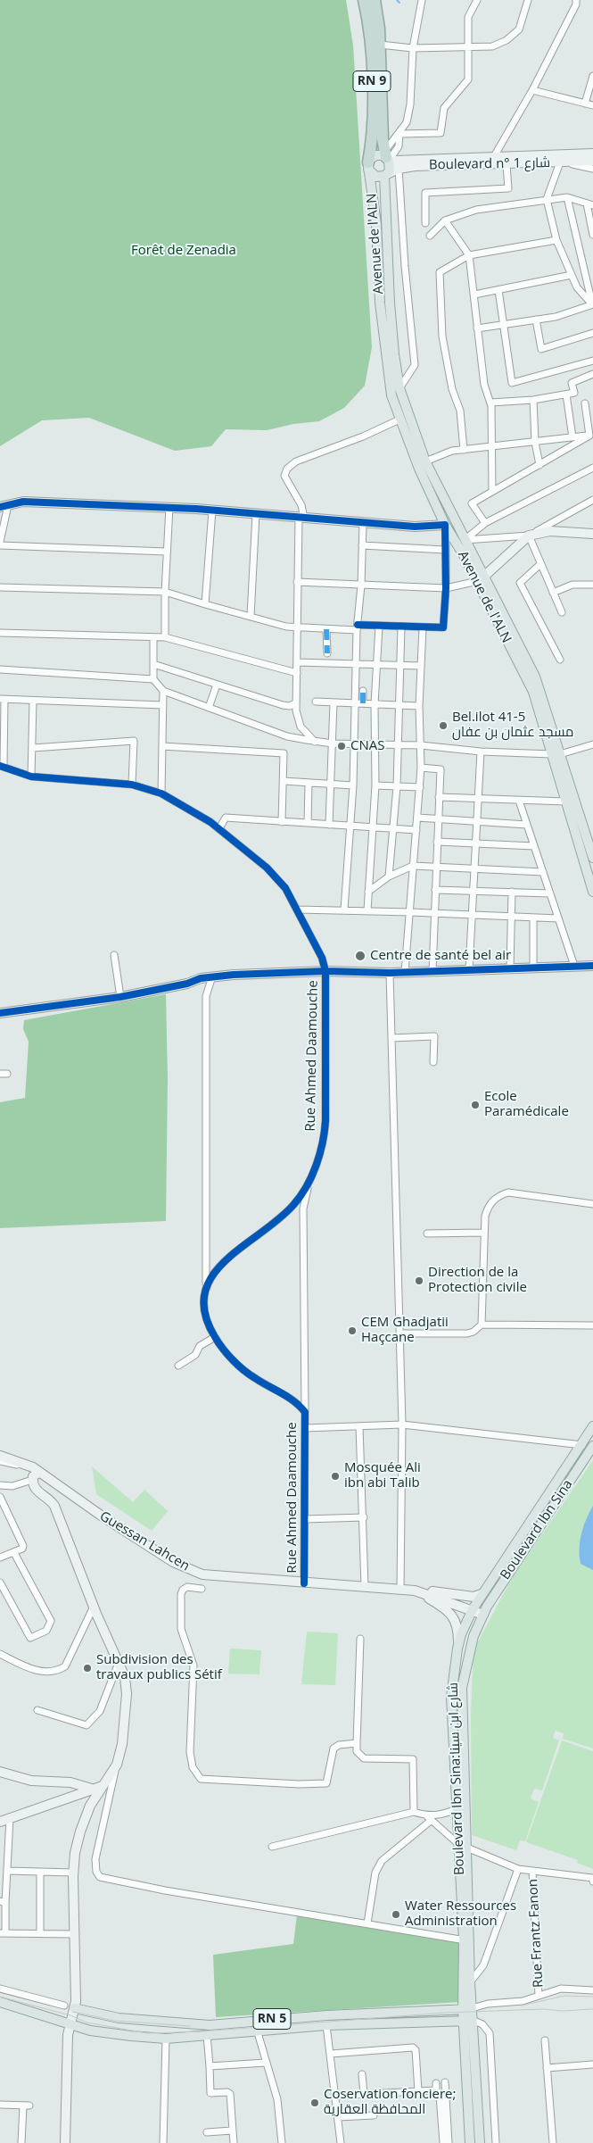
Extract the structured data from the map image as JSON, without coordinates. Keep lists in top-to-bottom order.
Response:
{
  "streets": {
    "highway": ["RN 9"],
    "main road": [
      "Avenue de l'ALN",
      "Boulevard Ibn Sina",
      "Boulevard Ibn Sina:شارع ابن سينا",
      "RN 5"
    ],
    "street": [
      "Boulevard n° شارع 1",
      "Rue Ahmed Daamouche",
      "Guessan Lahcen",
      "Rue Frantz Fanon"
    ]
  },
  "crossings": [
    ["RN 9", "Boulevard n° شارع 1"],
    ["RN 9", "Avenue de l'ALN"],
    ["Boulevard n° شارع 1", "Avenue de l'ALN"],
    ["Rue Ahmed Daamouche", "Guessan Lahcen"],
    ["Boulevard Ibn Sina", "Boulevard Ibn Sina:شارع ابن سينا"],
    ["Boulevard Ibn Sina:شارع ابن سينا", "RN 5"]
  ],
  "parks": ["Forêt de Zenadia"],
  "places": [
    "Bel.ilot 41-5 مسجد عثمان بن عفان",
    "CNAS",
    "Centre de santé bel air",
    "Ecole Paramédicale",
    "Direction de la Protection civile",
    "CEM Ghadjatii Haçcane",
    "Mosquée Ali ibn abi Talib",
    "Subdivision des travaux publics Sétif",
    "Water Ressources Administration",
    "Coservation fonciere; المحافظة العقارية"
  ]
}
